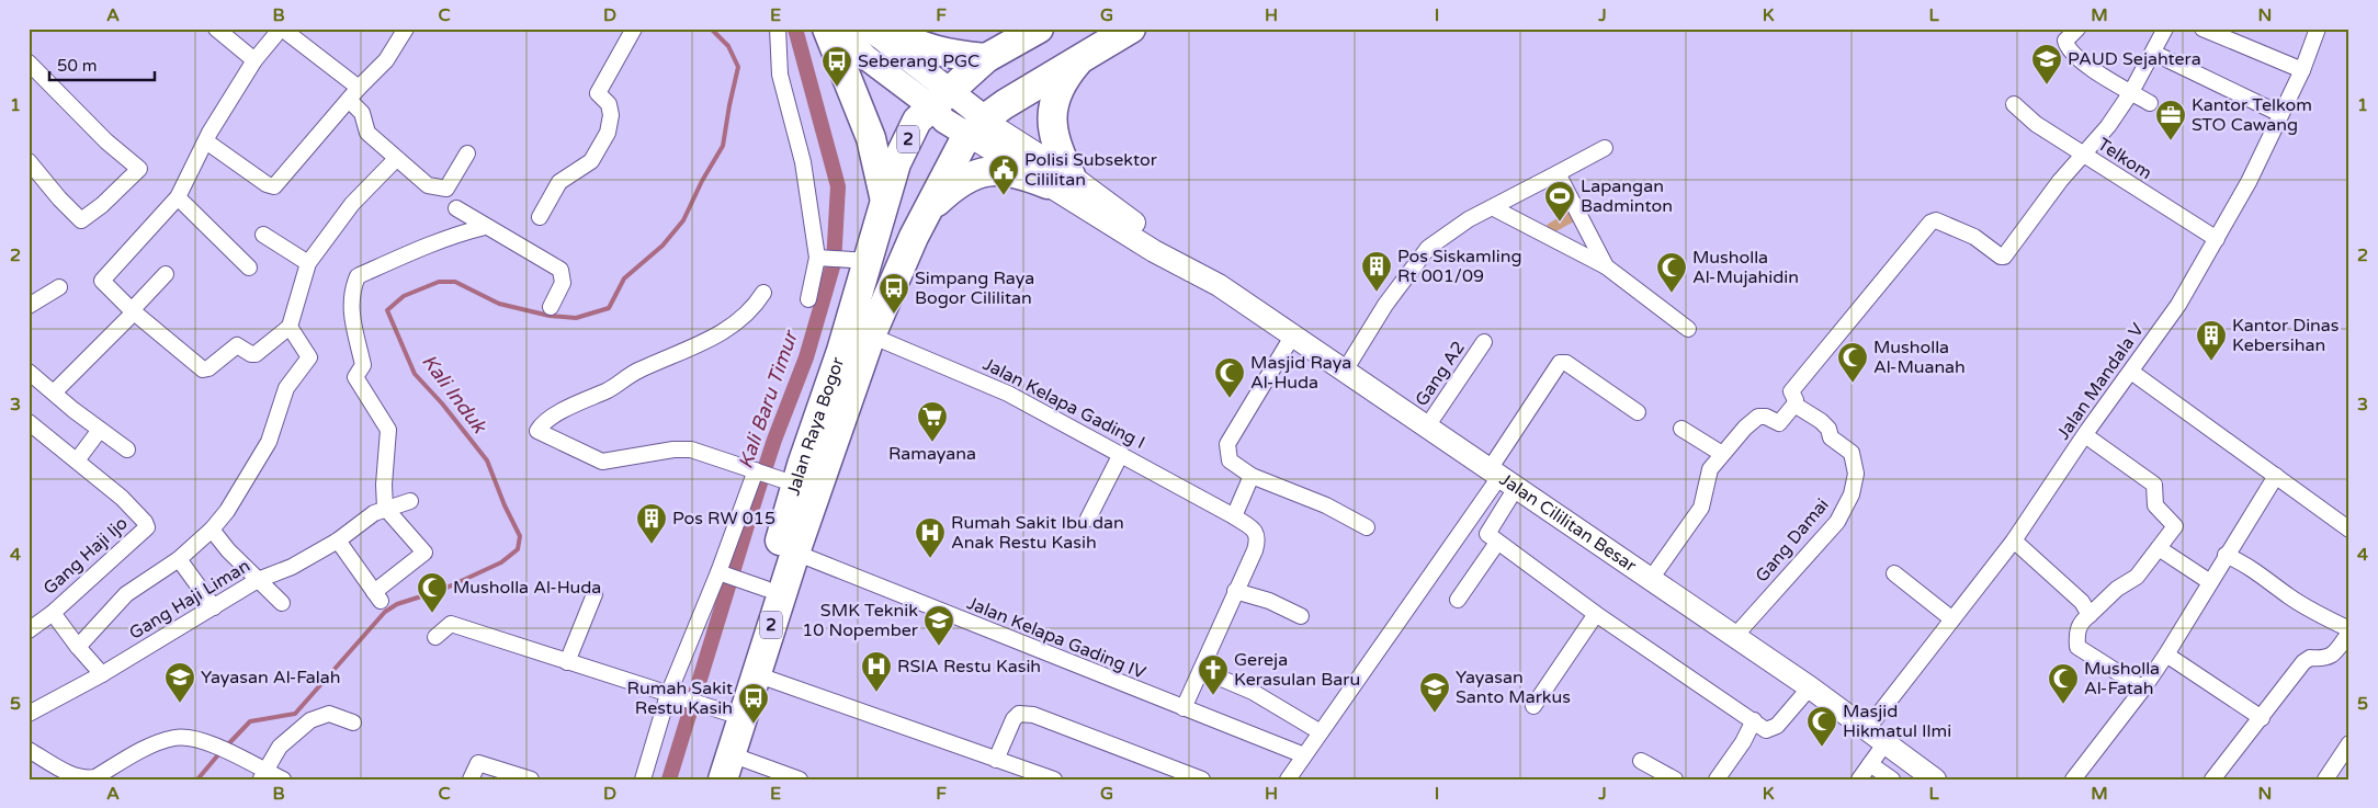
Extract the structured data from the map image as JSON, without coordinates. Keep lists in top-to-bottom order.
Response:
{
  "streets": {
    "highway": ["2", "Jalan Raya Bogor"],
    "main road": ["Jalan Cililitan Besar"],
    "street": [
      "Telkom",
      "Gang A2",
      "Jalan Mandala V",
      "Jalan Kelapa Gading I",
      "Gang Damai",
      "Gang Haji Ijo",
      "Gang Haji Liman",
      "Jalan Kelapa Gading IV"
    ]
  },
  "crossings": [
    ["2", "Jalan Raya Bogor"],
    ["2", "Jalan Cililitan Besar"],
    ["Telkom", "Jalan Mandala V"],
    ["Gang A2", "Jalan Cililitan Besar"],
    ["Jalan Mandala V", "Jalan Cililitan Besar"],
    ["Jalan Kelapa Gading I", "Jalan Raya Bogor"],
    ["Jalan Raya Bogor", "Jalan Cililitan Besar"],
    ["Jalan Raya Bogor", "Jalan Kelapa Gading IV"],
    ["Jalan Cililitan Besar", "Gang Damai"]
  ],
  "water": ["Kali Induk", "Kali Baru Timur"],
  "places": {
    "school or university": [
      "PAUD Sejahtera",
      "SMK Teknik 10 Nopember",
      "Yayasan Al-Falah",
      "Yayasan Santo Markus"
    ],
    "bus stop": ["Seberang PGC", "Simpang Raya Bogor Cililitan", "Rumah Sakit Restu Kasih"],
    "office": ["Kantor Telkom STO Cawang"],
    "public building": ["Polisi Subsektor Cililitan"],
    "sports": ["Lapangan Badminton"],
    "building": ["Pos Siskamling Rt 001/09", "Kantor Dinas Kebersihan", "Pos RW 015"],
    "mosque": [
      "Musholla Al-Mujahidin",
      "Musholla Al-Muanah",
      "Masjid Raya Al-Huda",
      "Musholla Al-Huda",
      "Musholla Al-Fatah",
      "Masjid Hikmatul Ilmi"
    ],
    "supermarket": ["Ramayana"],
    "hospital": ["Rumah Sakit Ibu dan Anak Restu Kasih", "RSIA Restu Kasih"],
    "church": ["Gereja Kerasulan Baru"]
  },
  "scale_bar": "50 m",
  "grid": {
    "columns": [
      "A",
      "B",
      "C",
      "D",
      "E",
      "F",
      "G",
      "H",
      "I",
      "J",
      "K",
      "L",
      "M",
      "N"
    ],
    "rows": [
      "1",
      "2",
      "3",
      "4",
      "5"
    ]
  }
}
